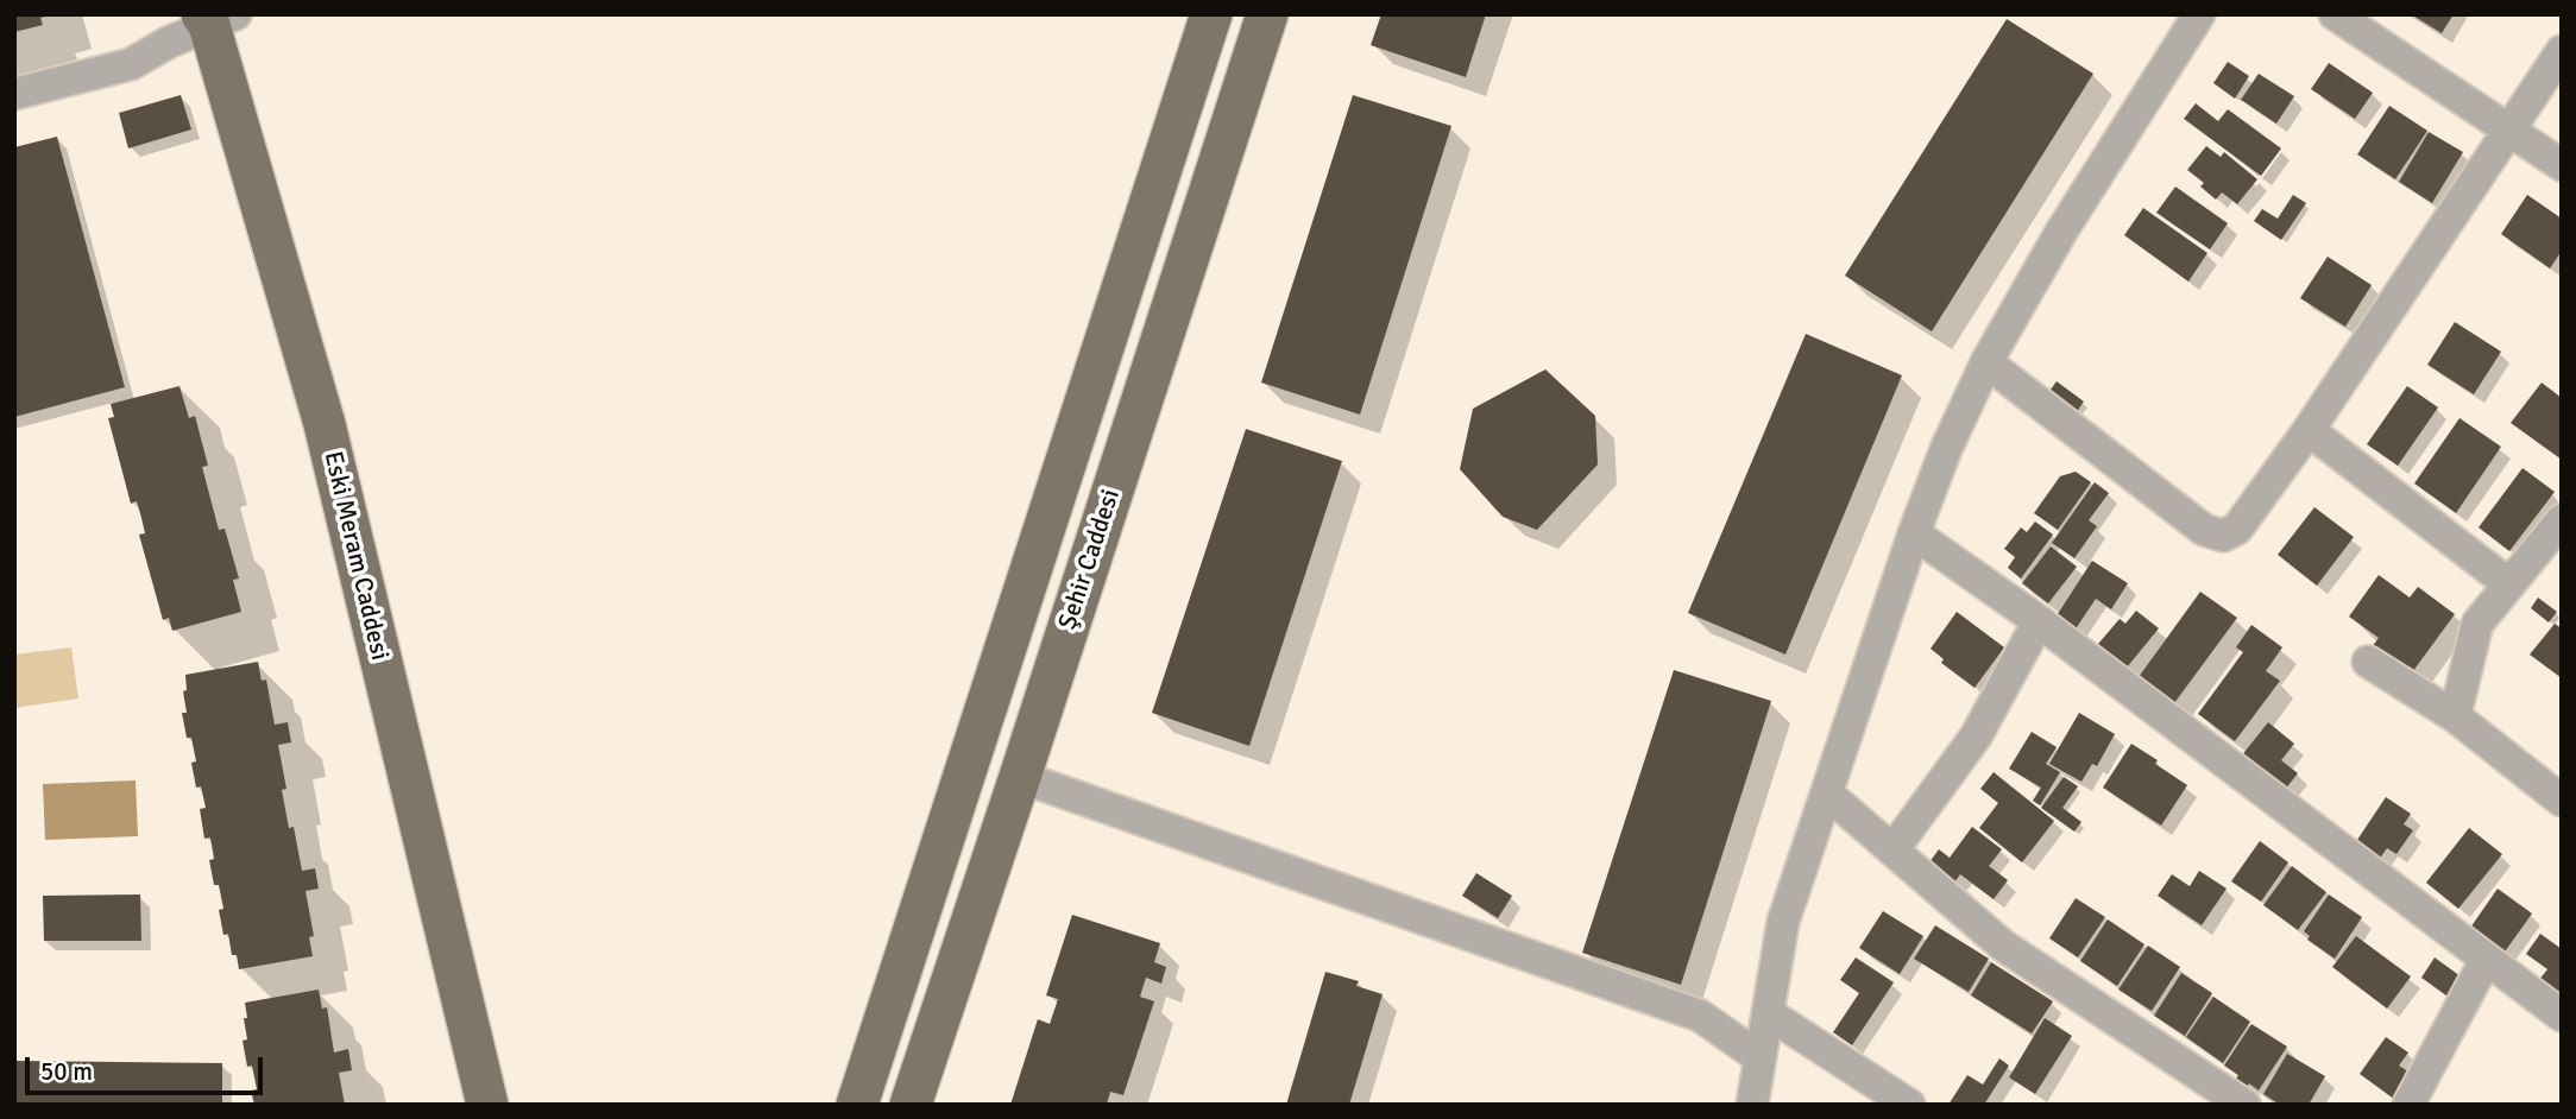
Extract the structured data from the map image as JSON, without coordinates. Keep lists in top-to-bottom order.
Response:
{
  "streets": {
    "main road": ["Eski Meram Caddesi", "Şehir Caddesi"]
  },
  "scale_bar": "50 m"
}
